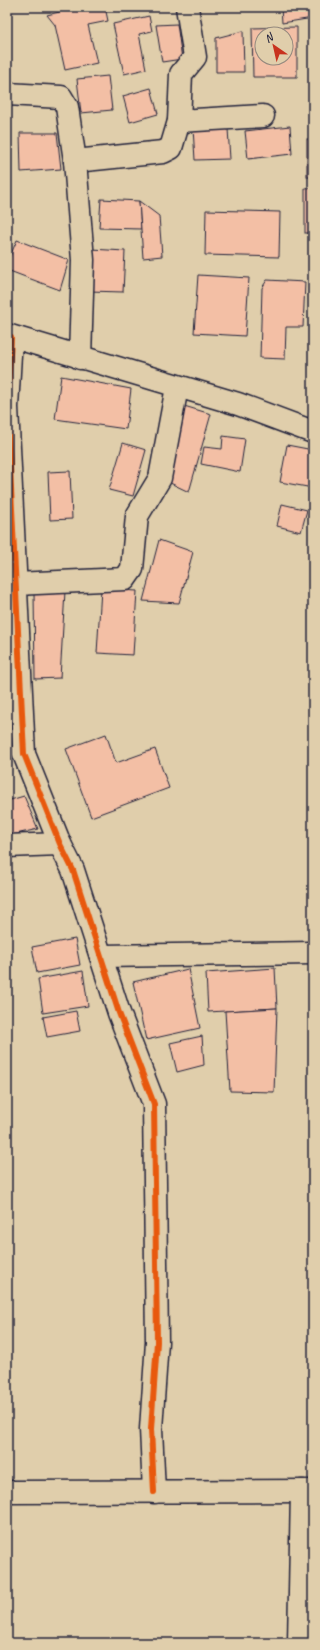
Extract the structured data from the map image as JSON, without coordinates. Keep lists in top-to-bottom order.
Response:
{
  "north": "top left"
}
